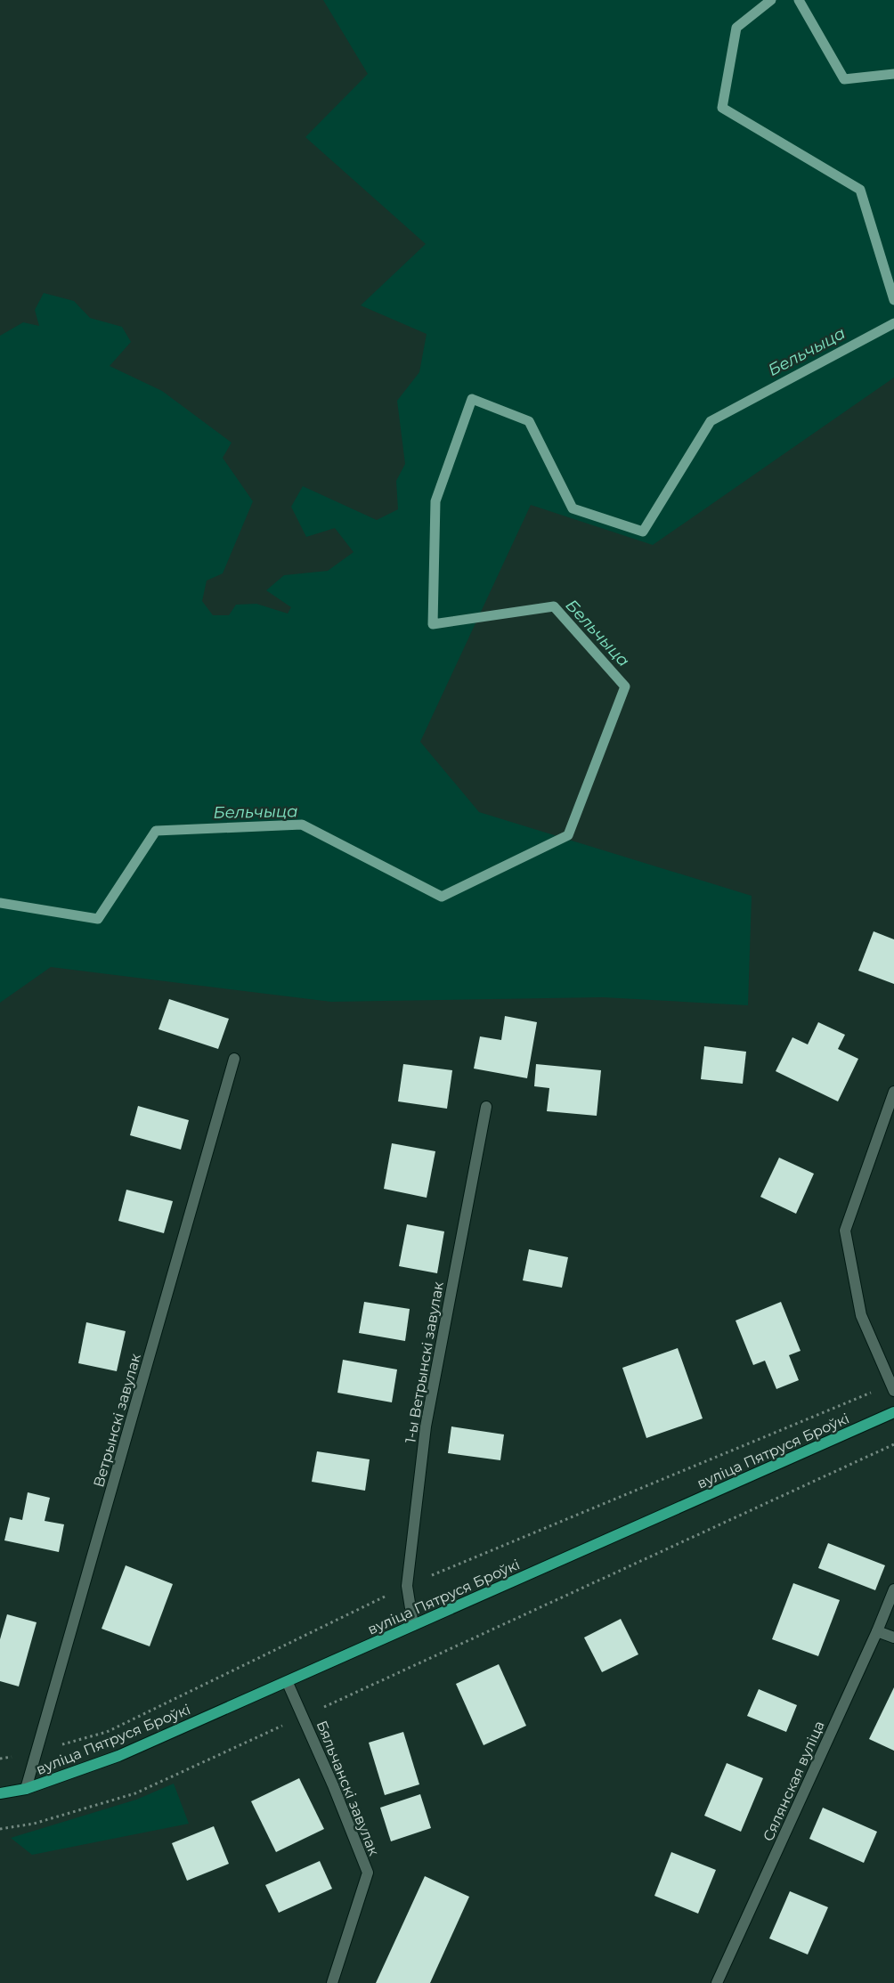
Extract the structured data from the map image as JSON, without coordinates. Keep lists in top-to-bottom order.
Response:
{
  "streets": {
    "main road": ["вуліца Пятруся Броўкі"],
    "street": [
      "1-ы Ветрынскі завулак",
      "Ветрынскі завулак",
      "Сялянская вуліца",
      "Бяльчанскі завулак"
    ]
  },
  "crossings": [
    ["1-ы Ветрынскі завулак", "вуліца Пятруся Броўкі"],
    ["Ветрынскі завулак", "вуліца Пятруся Броўкі"],
    ["вуліца Пятруся Броўкі", "Бяльчанскі завулак"]
  ],
  "water": ["Бельчыца"]
}
